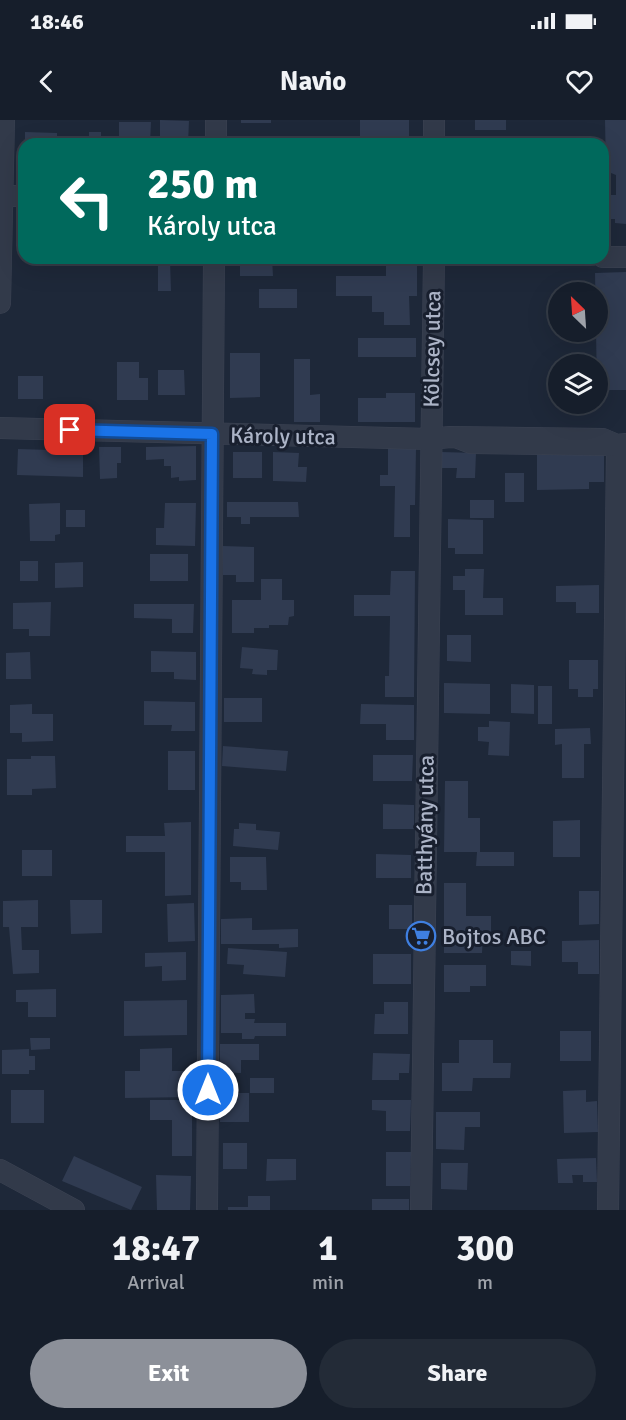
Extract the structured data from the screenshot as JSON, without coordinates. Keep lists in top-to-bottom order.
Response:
{
  "streets": {
    "street": ["Kölcsey utca", "Károly utca", "Batthyány utca"]
  },
  "crossings": [
    ["Kölcsey utca", "Károly utca"],
    ["Kölcsey utca", "Batthyány utca"],
    ["Károly utca", "Batthyány utca"]
  ],
  "places": {
    "supermarket": ["Bojtos ABC"]
  },
  "north": "top left",
  "page": {
    "status": "18:46",
    "header": "Navio",
    "turn": ["250 m", "Károly utca"],
    "eta": [
      "18:47",
      "Arrival",
      "1",
      "min",
      "300",
      "m"
    ],
    "buttons": ["Exit", "Share"]
  }
}
